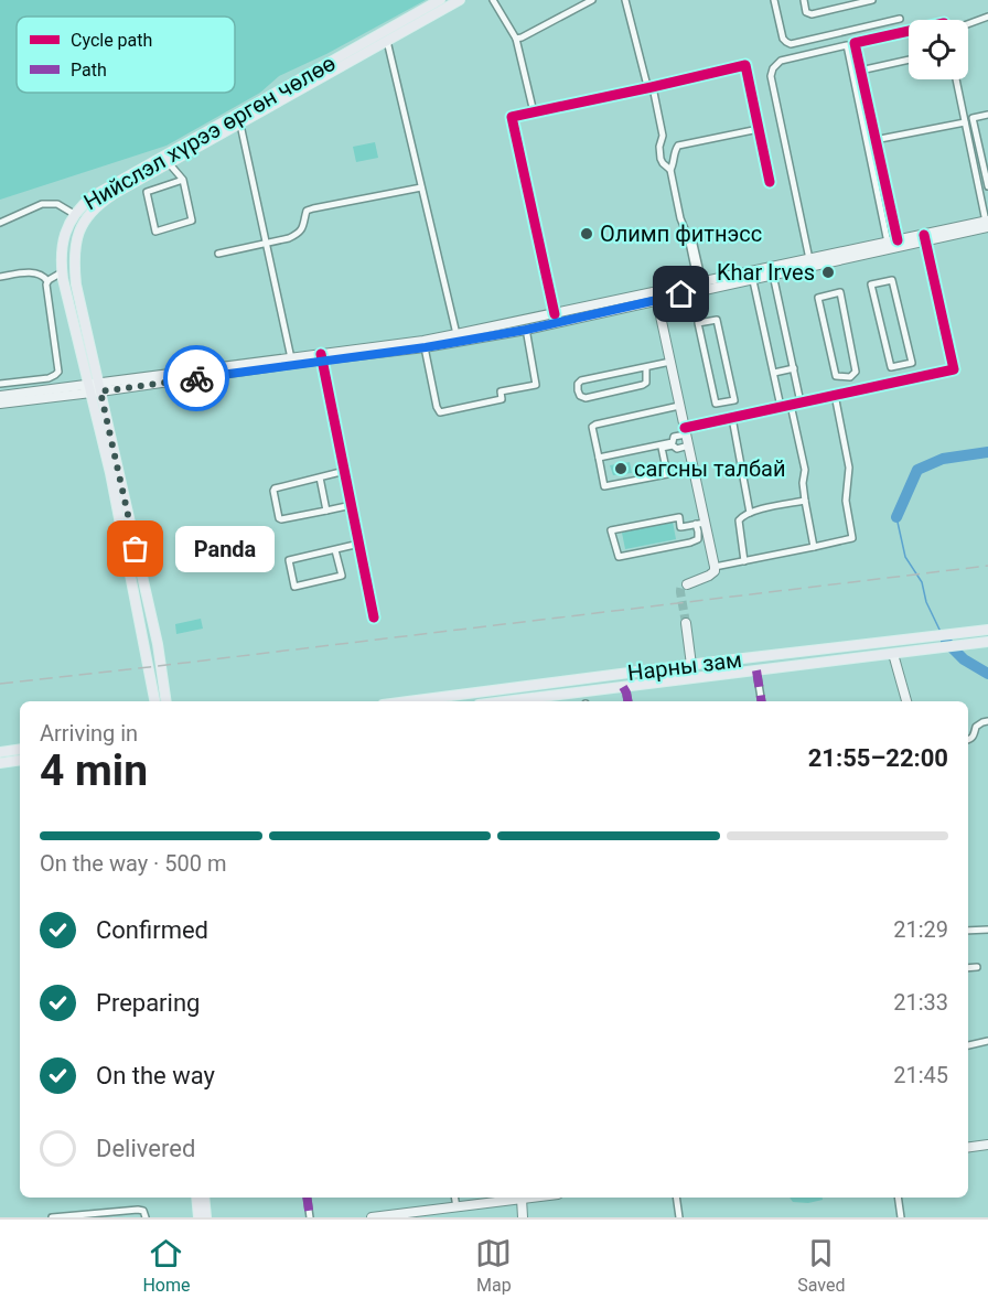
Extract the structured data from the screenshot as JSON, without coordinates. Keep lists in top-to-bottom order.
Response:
{
  "streets": {
    "main road": ["Нийслэл хүрээ өргөн чөлөө", "Нарны зам"]
  },
  "places": [
    "Олимп фитнэсс",
    "Khar Irves",
    "сагсны талбай",
    "Panda"
  ],
  "legend": ["Cycle path", "Path"],
  "page": {
    "bubble": "Panda",
    "heading": ["4 min", "Arriving in", "21:55–22:00"],
    "bar": "On the way · 500 m",
    "list": [
      ["Confirmed", "21:29"],
      ["Preparing", "21:33"],
      ["On the way", "21:45"],
      "Delivered"
    ],
    "tabs": ["Home", "Map", "Saved"]
  }
}
